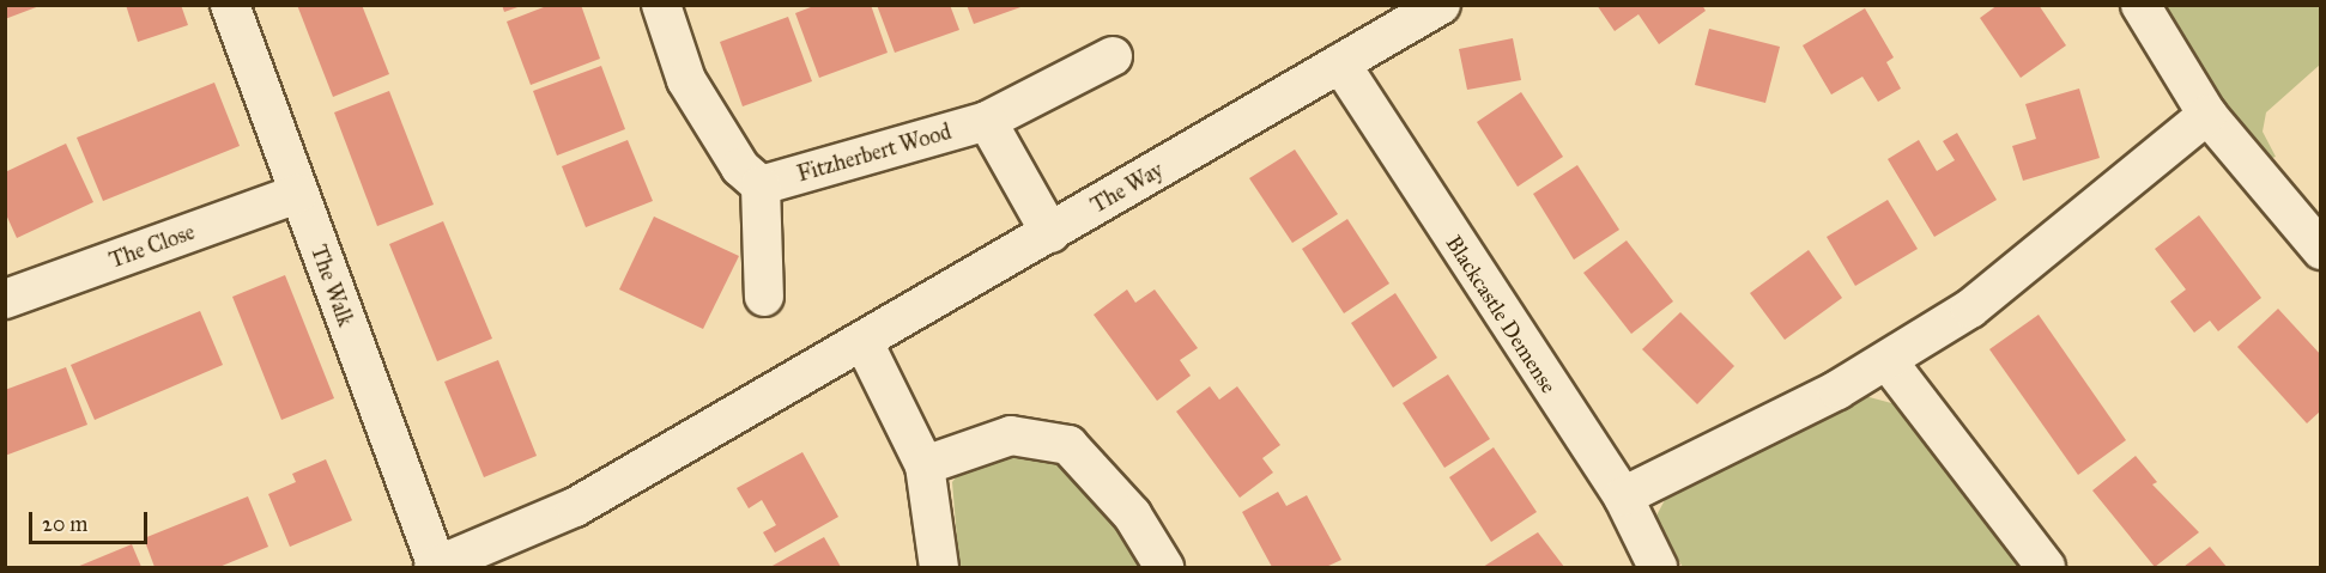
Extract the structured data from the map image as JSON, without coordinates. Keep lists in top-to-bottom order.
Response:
{
  "streets": {
    "street": [
      "Fitzherbert Wood",
      "The Way",
      "The Close",
      "The Walk",
      "Blackcastle Demense"
    ]
  },
  "crossings": [
    ["The Way", "The Walk"],
    ["The Way", "Blackcastle Demense"],
    ["The Close", "The Walk"]
  ],
  "scale_bar": "20 m"
}
